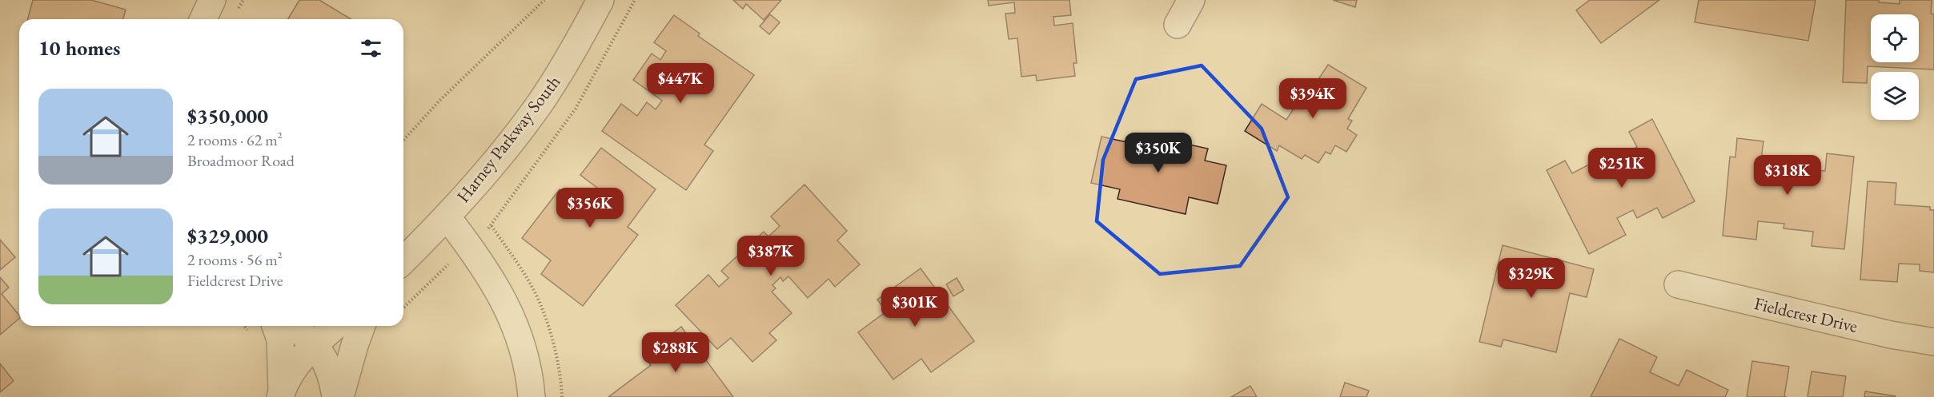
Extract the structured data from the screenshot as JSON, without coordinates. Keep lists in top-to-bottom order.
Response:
{
  "streets": {
    "street": ["Harney Parkway South", "Fieldcrest Drive"]
  },
  "page": {
    "heading": "10 homes",
    "price": [
      "$447K",
      "$394K",
      "$350K",
      "$251K",
      "$318K",
      "$356K",
      "$387K",
      "$329K",
      "$301K",
      "$288K"
    ],
    "list": [
      {
        "name": "$350,000",
        "note": "2 rooms · 62 m² · Broadmoor Road"
      },
      {
        "name": "$329,000",
        "note": "2 rooms · 56 m² · Fieldcrest Drive"
      }
    ]
  }
}
